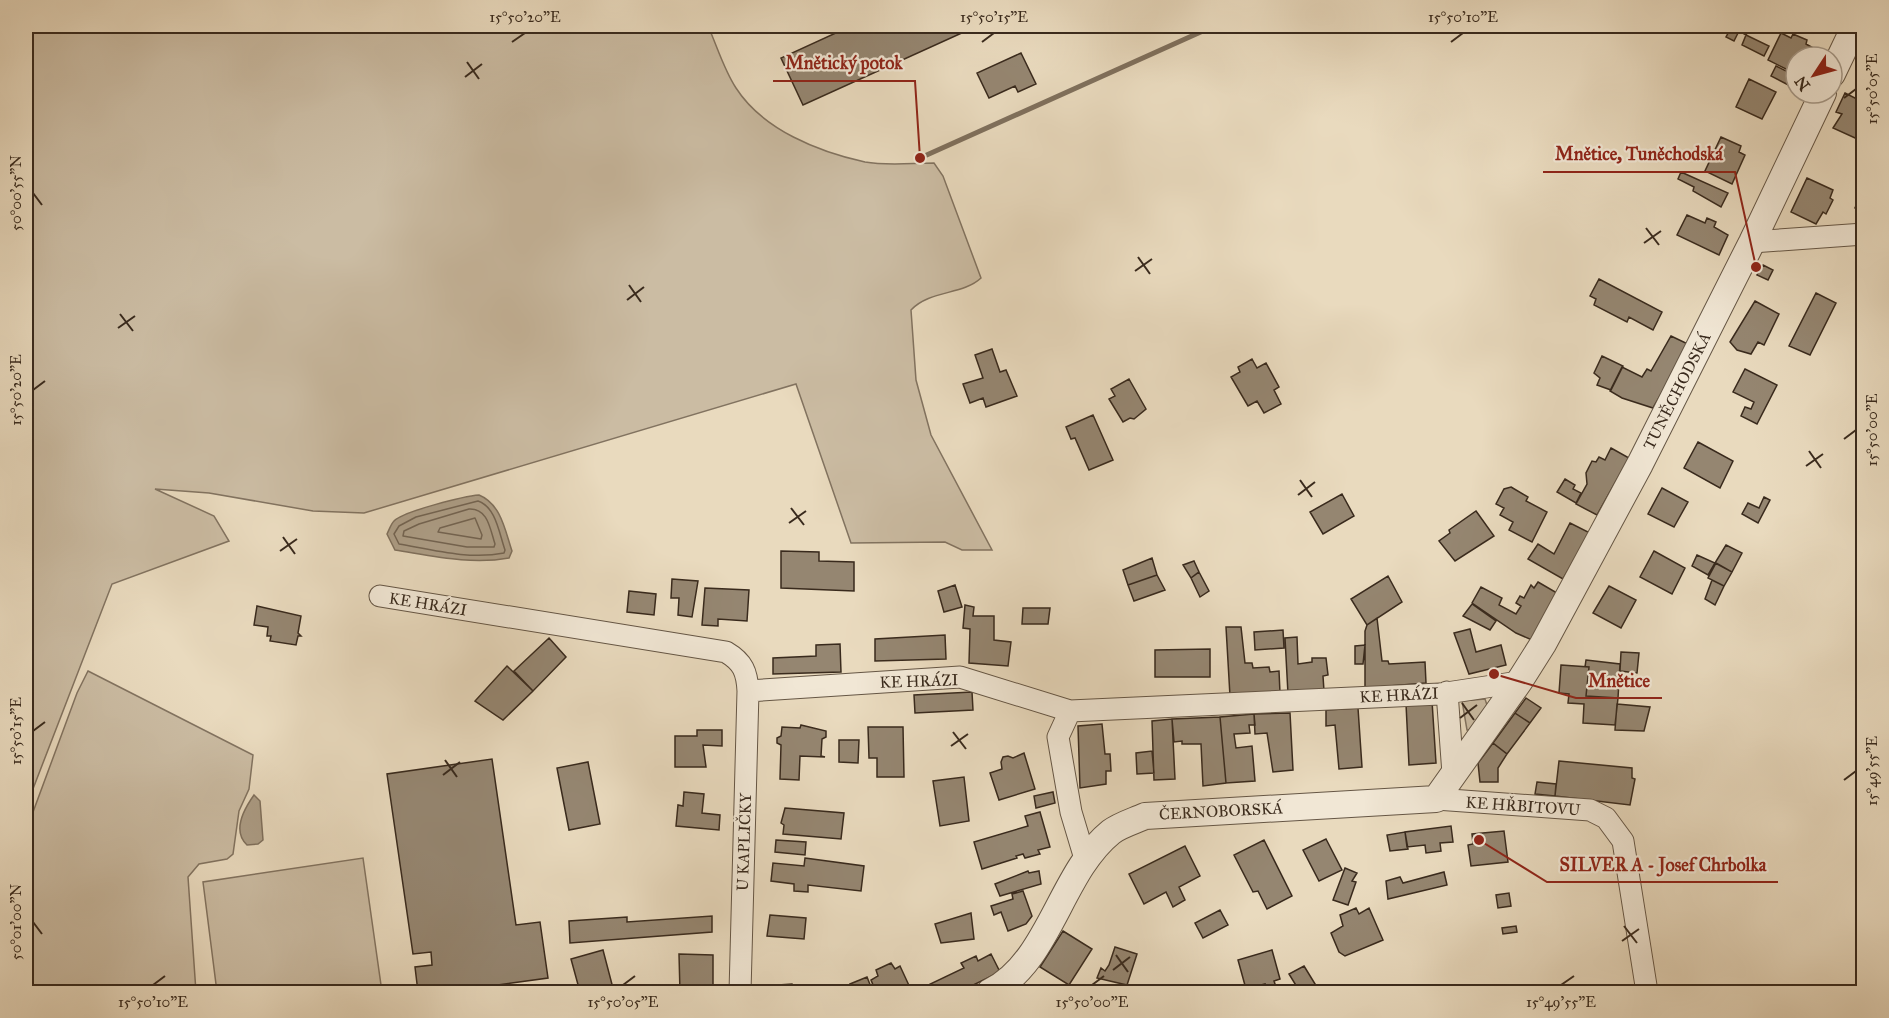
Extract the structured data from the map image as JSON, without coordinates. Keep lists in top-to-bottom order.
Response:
{
  "streets": {
    "street": [
      "TUNĚCHODSKÁ",
      "KE HRÁZI",
      "KE HŘBITOVU",
      "ČERNOBORSKÁ",
      "U KAPLIČKY"
    ]
  },
  "crossings": [
    ["TUNĚCHODSKÁ", "KE HRÁZI"],
    ["KE HRÁZI", "U KAPLIČKY"],
    ["KE HŘBITOVU", "ČERNOBORSKÁ"]
  ],
  "places": [
    "Mnětický potok",
    "Mnětice, Tuněchodská",
    "Mnětice",
    "SILVER A - Josef Chrbolka"
  ],
  "north": "bottom left",
  "coordinates": [
    "15°50'20\"E",
    "15°50'15\"E",
    "15°50'10\"E",
    "15°50'05\"E",
    "50°00'55\"N",
    "15°50'00\"E",
    "15°49'55\"E",
    "50°01'00\"N"
  ]
}
